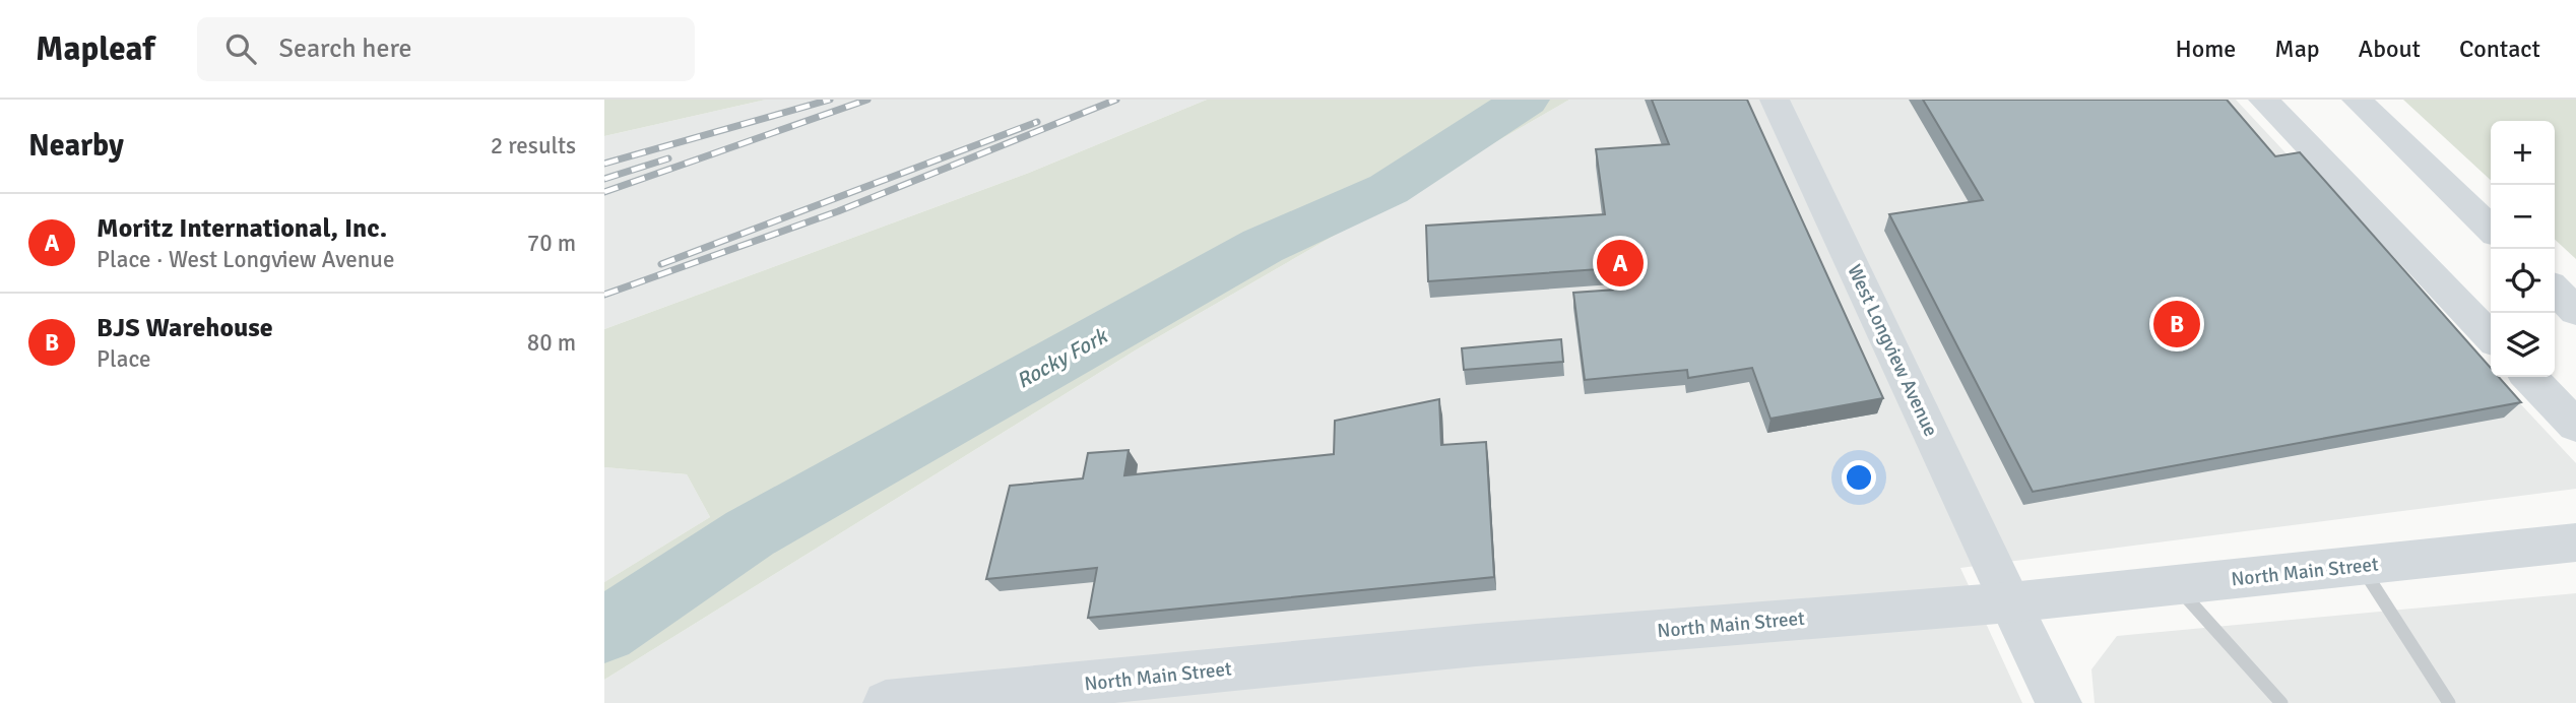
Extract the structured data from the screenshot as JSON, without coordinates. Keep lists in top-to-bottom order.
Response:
{
  "streets": {
    "main road": ["North Main Street"],
    "street": ["West Longview Avenue"]
  },
  "crossings": [
    ["West Longview Avenue", "North Main Street"]
  ],
  "water": ["Rocky Fork"],
  "page": {
    "header": "Mapleaf",
    "search": "Search here",
    "nav": [
      "Home",
      "Map",
      "About",
      "Contact"
    ],
    "heading": ["Nearby", "2 results"],
    "map_buttons": ["+", "−"],
    "list": [
      {
        "mark": "A",
        "name": "Moritz International, Inc.",
        "note": "Place · West Longview Avenue",
        "value": "70 m"
      },
      {
        "mark": "B",
        "name": "BJS Warehouse",
        "note": "Place",
        "value": "80 m"
      }
    ],
    "pins": ["A", "B"]
  }
}
